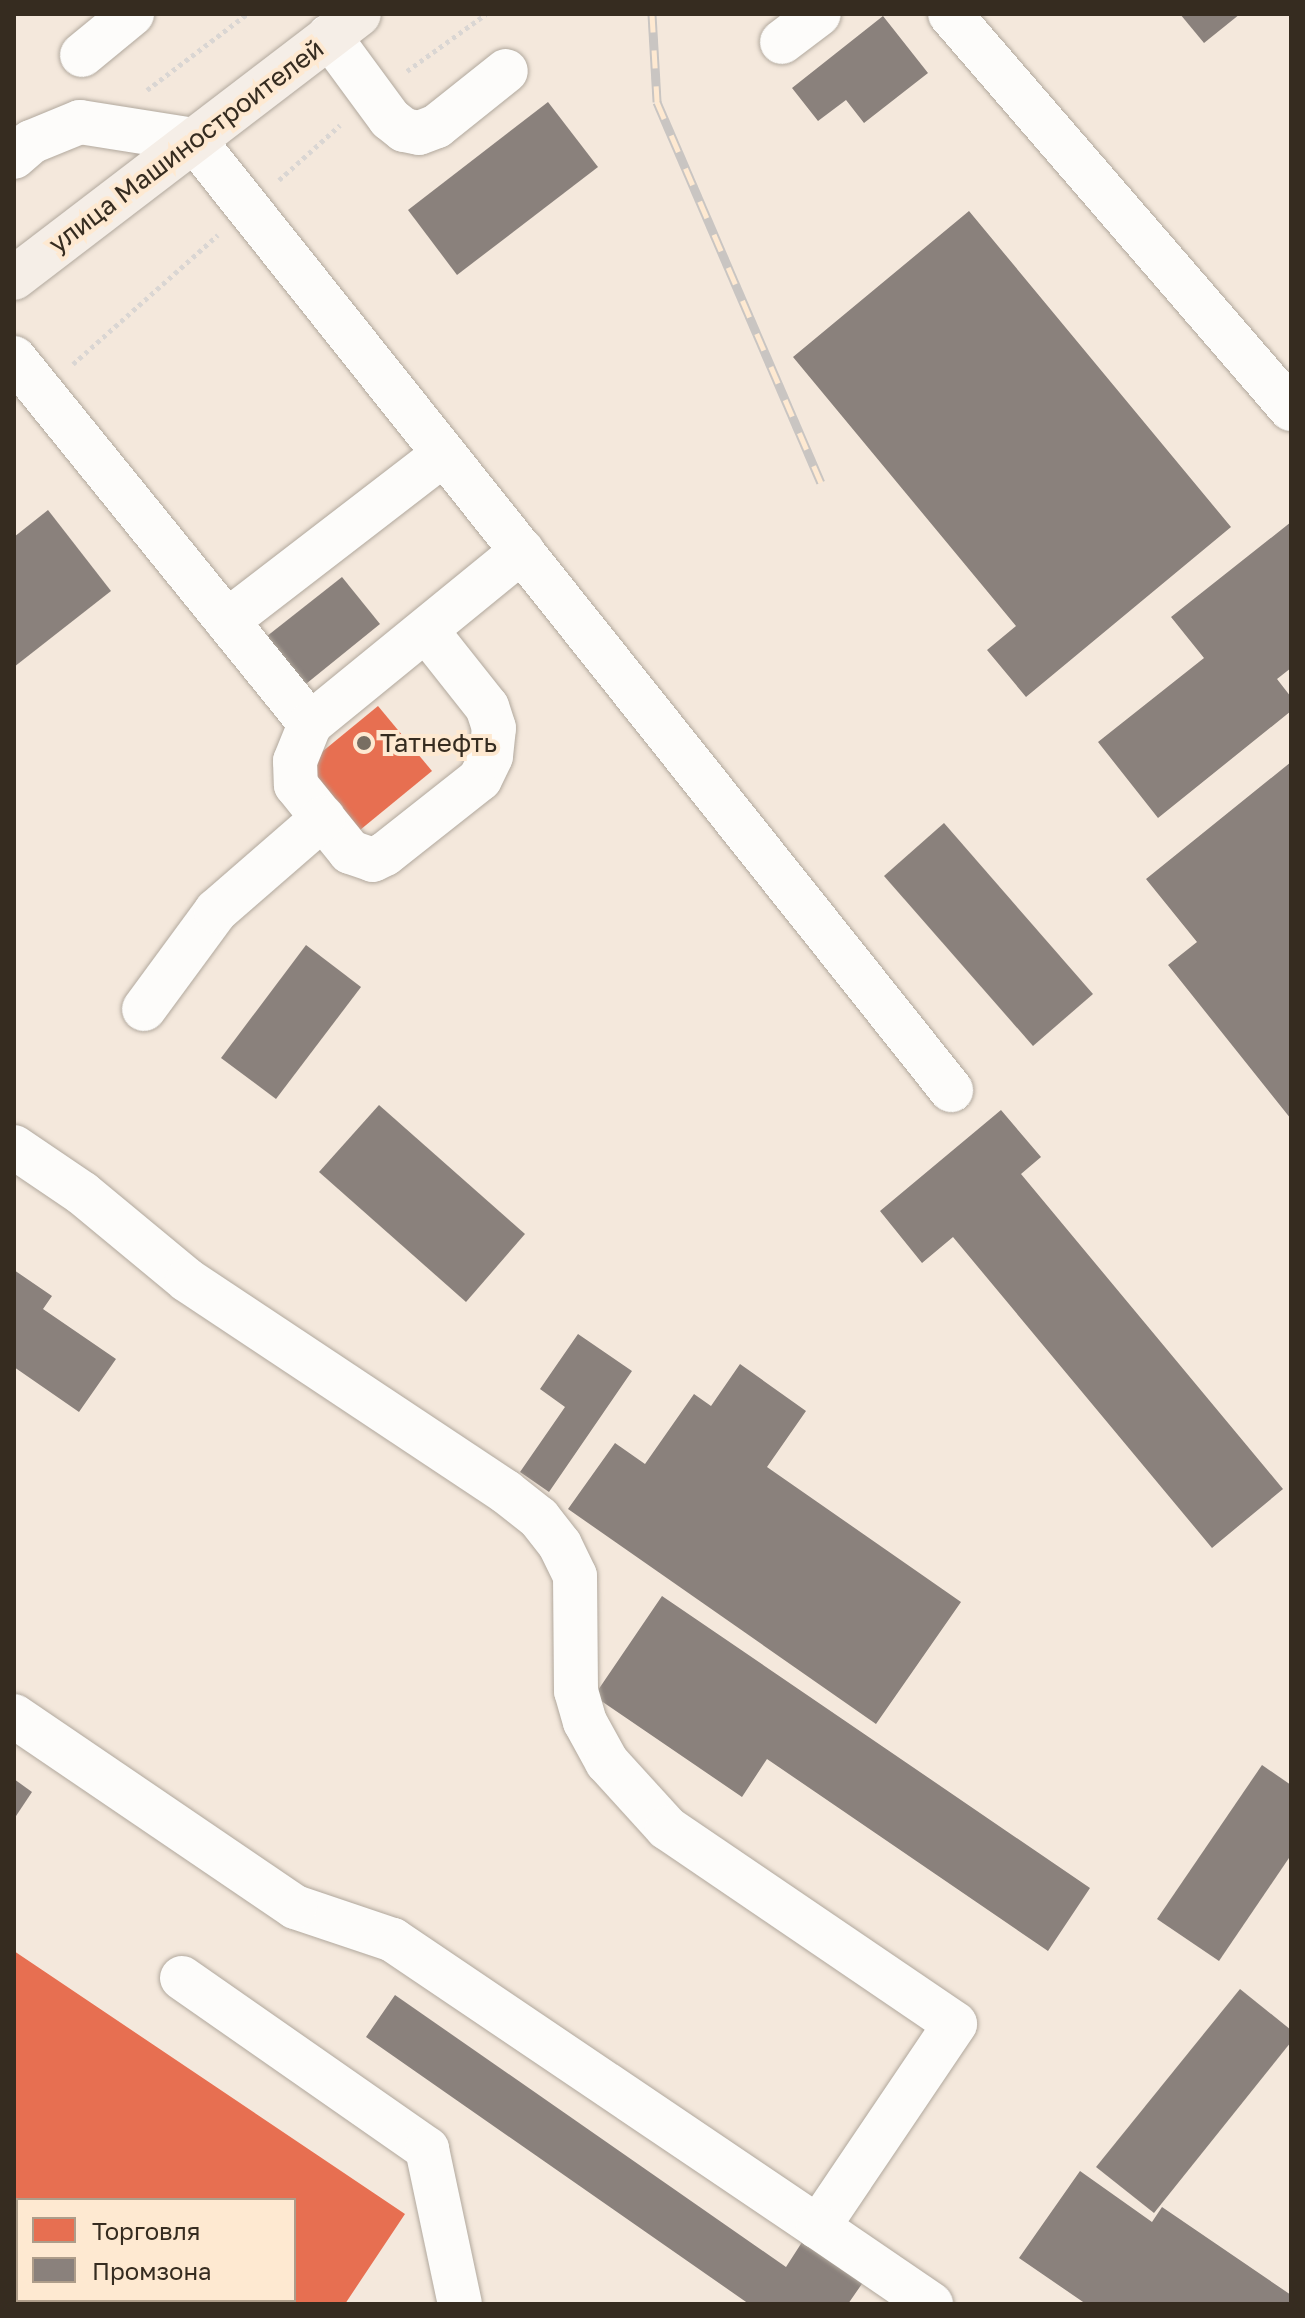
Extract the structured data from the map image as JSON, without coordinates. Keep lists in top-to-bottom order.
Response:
{
  "streets": {
    "main road": ["улица Машиностроителей"]
  },
  "places": ["Татнефть"],
  "legend": ["Торговля", "Промзона"]
}
